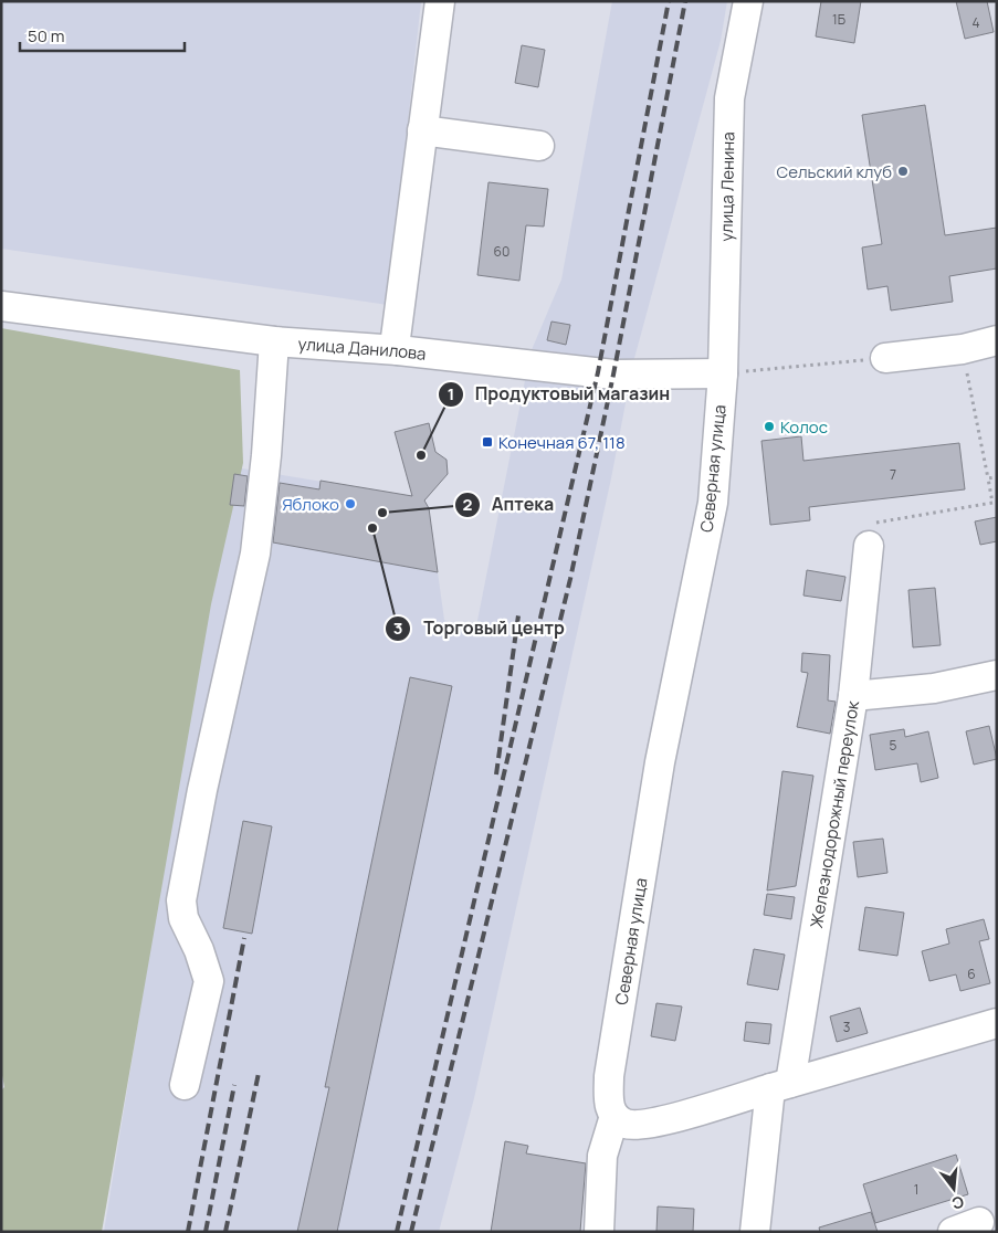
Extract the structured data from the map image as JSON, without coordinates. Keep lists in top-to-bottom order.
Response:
{
  "streets": {
    "street": [
      "улица Ленина",
      "улица Данилова",
      "Северная улица",
      "Железнодорожный переулок"
    ]
  },
  "crossings": [
    ["улица Ленина", "улица Данилова"],
    ["улица Ленина", "Северная улица"],
    ["улица Данилова", "Северная улица"]
  ],
  "places": {
    "other": [
      "Сельский клуб",
      "Колос",
      "Продуктовый магазин",
      "Яблоко",
      "Аптека",
      "Торговый центр"
    ],
    "transit": ["Конечная 67, 118"]
  },
  "house_numbers": [
    "1Б",
    "4",
    "60",
    "7",
    "5",
    "6",
    "3",
    "1"
  ],
  "scale_bar": "50 m",
  "north": "bottom"
}
